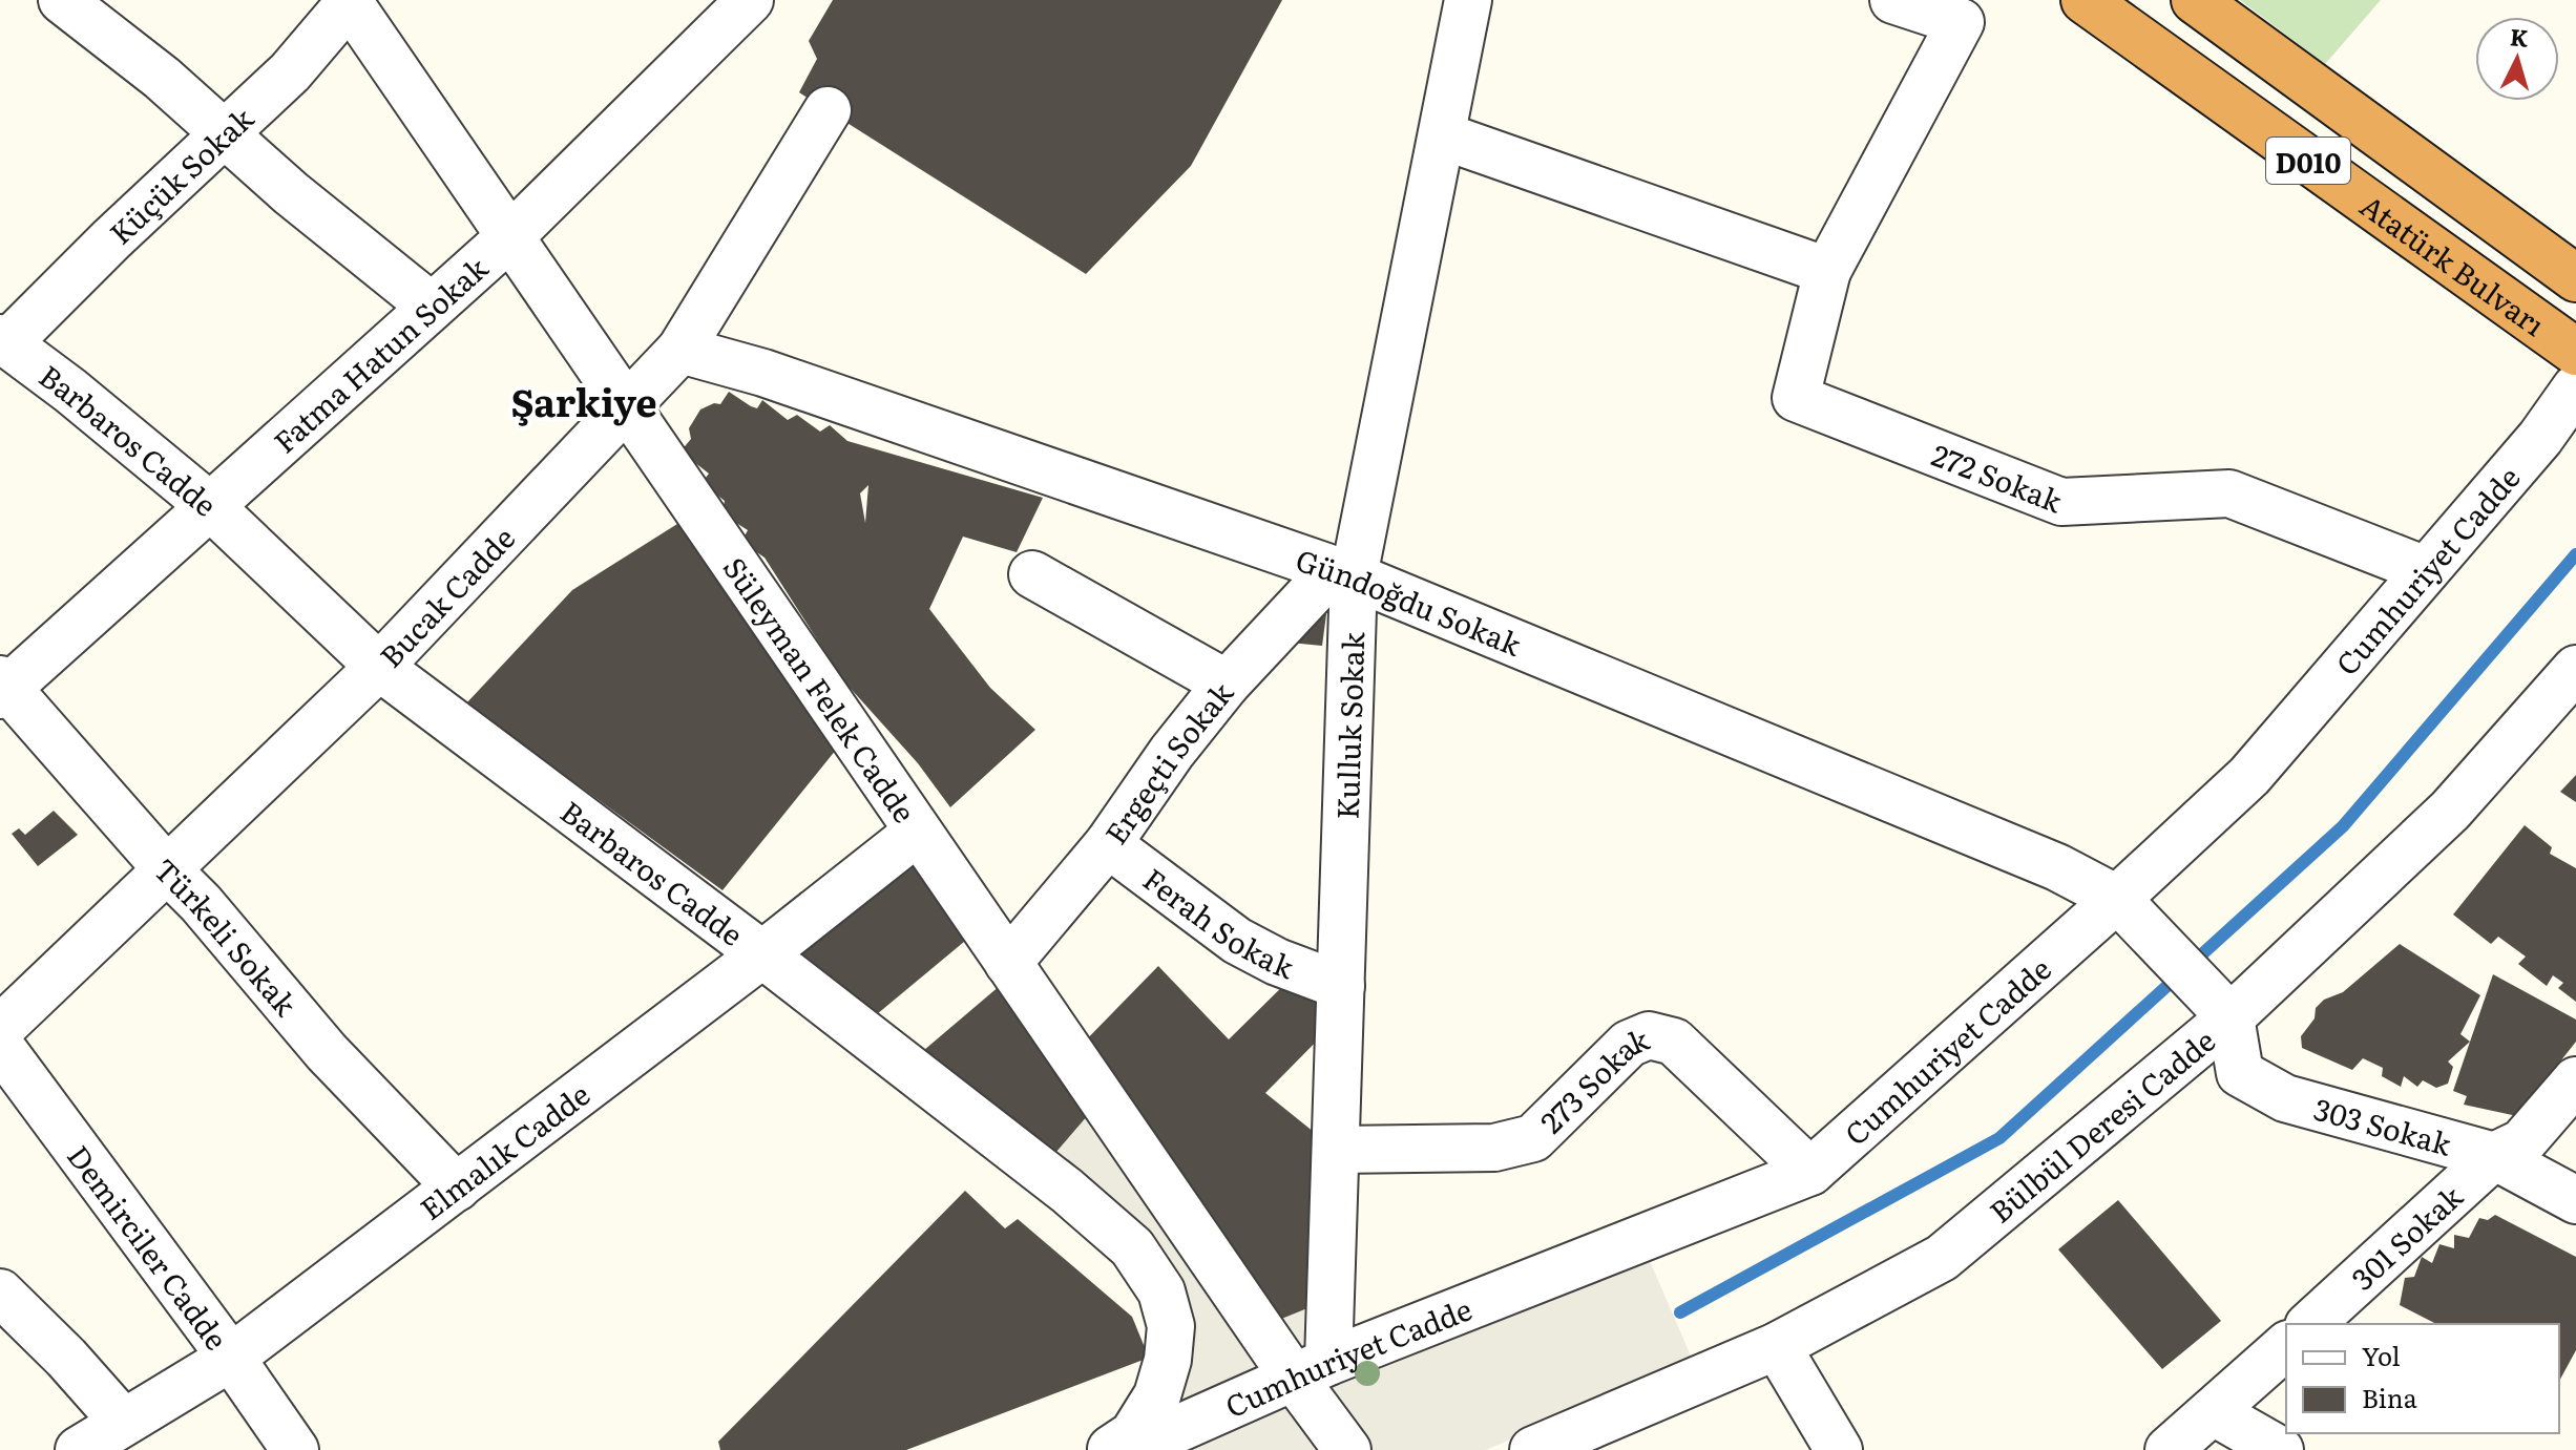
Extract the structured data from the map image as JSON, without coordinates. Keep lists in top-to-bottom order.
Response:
{
  "streets": {
    "highway": ["D010", "Atatürk Bulvarı"],
    "street": [
      "Küçük Sokak",
      "Fatma Hatun Sokak",
      "Barbaros Cadde",
      "272 Sokak",
      "Cumhuriyet Cadde",
      "Bucak Cadde",
      "Gündoğdu Sokak",
      "Süleyman Felek Cadde",
      "Kulluk Sokak",
      "Ergeçti Sokak",
      "Ferah Sokak",
      "Türkeli Sokak",
      "273 Sokak",
      "Bülbül Deresi Cadde",
      "303 Sokak",
      "Elmalık Cadde",
      "301 Sokak",
      "Demirciler Cadde"
    ]
  },
  "crossings": [
    ["Küçük Sokak", "Barbaros Cadde"],
    ["Küçük Sokak", "Süleyman Felek Cadde"],
    ["Fatma Hatun Sokak", "Barbaros Cadde"],
    ["Fatma Hatun Sokak", "Süleyman Felek Cadde"],
    ["Fatma Hatun Sokak", "Türkeli Sokak"],
    ["Barbaros Cadde", "Bucak Cadde"],
    ["Barbaros Cadde", "Elmalık Cadde"],
    ["272 Sokak", "Cumhuriyet Cadde"],
    ["Cumhuriyet Cadde", "Gündoğdu Sokak"],
    ["Cumhuriyet Cadde", "Süleyman Felek Cadde"],
    ["Cumhuriyet Cadde", "Kulluk Sokak"],
    ["Cumhuriyet Cadde", "273 Sokak"],
    ["Bucak Cadde", "Gündoğdu Sokak"],
    ["Bucak Cadde", "Süleyman Felek Cadde"],
    ["Bucak Cadde", "Türkeli Sokak"],
    ["Gündoğdu Sokak", "Kulluk Sokak"],
    ["Gündoğdu Sokak", "Ergeçti Sokak"],
    ["Gündoğdu Sokak", "Bülbül Deresi Cadde"],
    ["Gündoğdu Sokak", "303 Sokak"],
    ["Süleyman Felek Cadde", "Kulluk Sokak"],
    ["Süleyman Felek Cadde", "Ergeçti Sokak"],
    ["Süleyman Felek Cadde", "Elmalık Cadde"],
    ["Kulluk Sokak", "Ergeçti Sokak"],
    ["Kulluk Sokak", "Ferah Sokak"],
    ["Kulluk Sokak", "273 Sokak"],
    ["Ergeçti Sokak", "Ferah Sokak"],
    ["Türkeli Sokak", "Elmalık Cadde"],
    ["Bülbül Deresi Cadde", "303 Sokak"],
    ["303 Sokak", "301 Sokak"],
    ["Elmalık Cadde", "Demirciler Cadde"]
  ],
  "districts": ["Şarkiye"],
  "legend": ["Yol", "Bina"],
  "north": "top"
}
